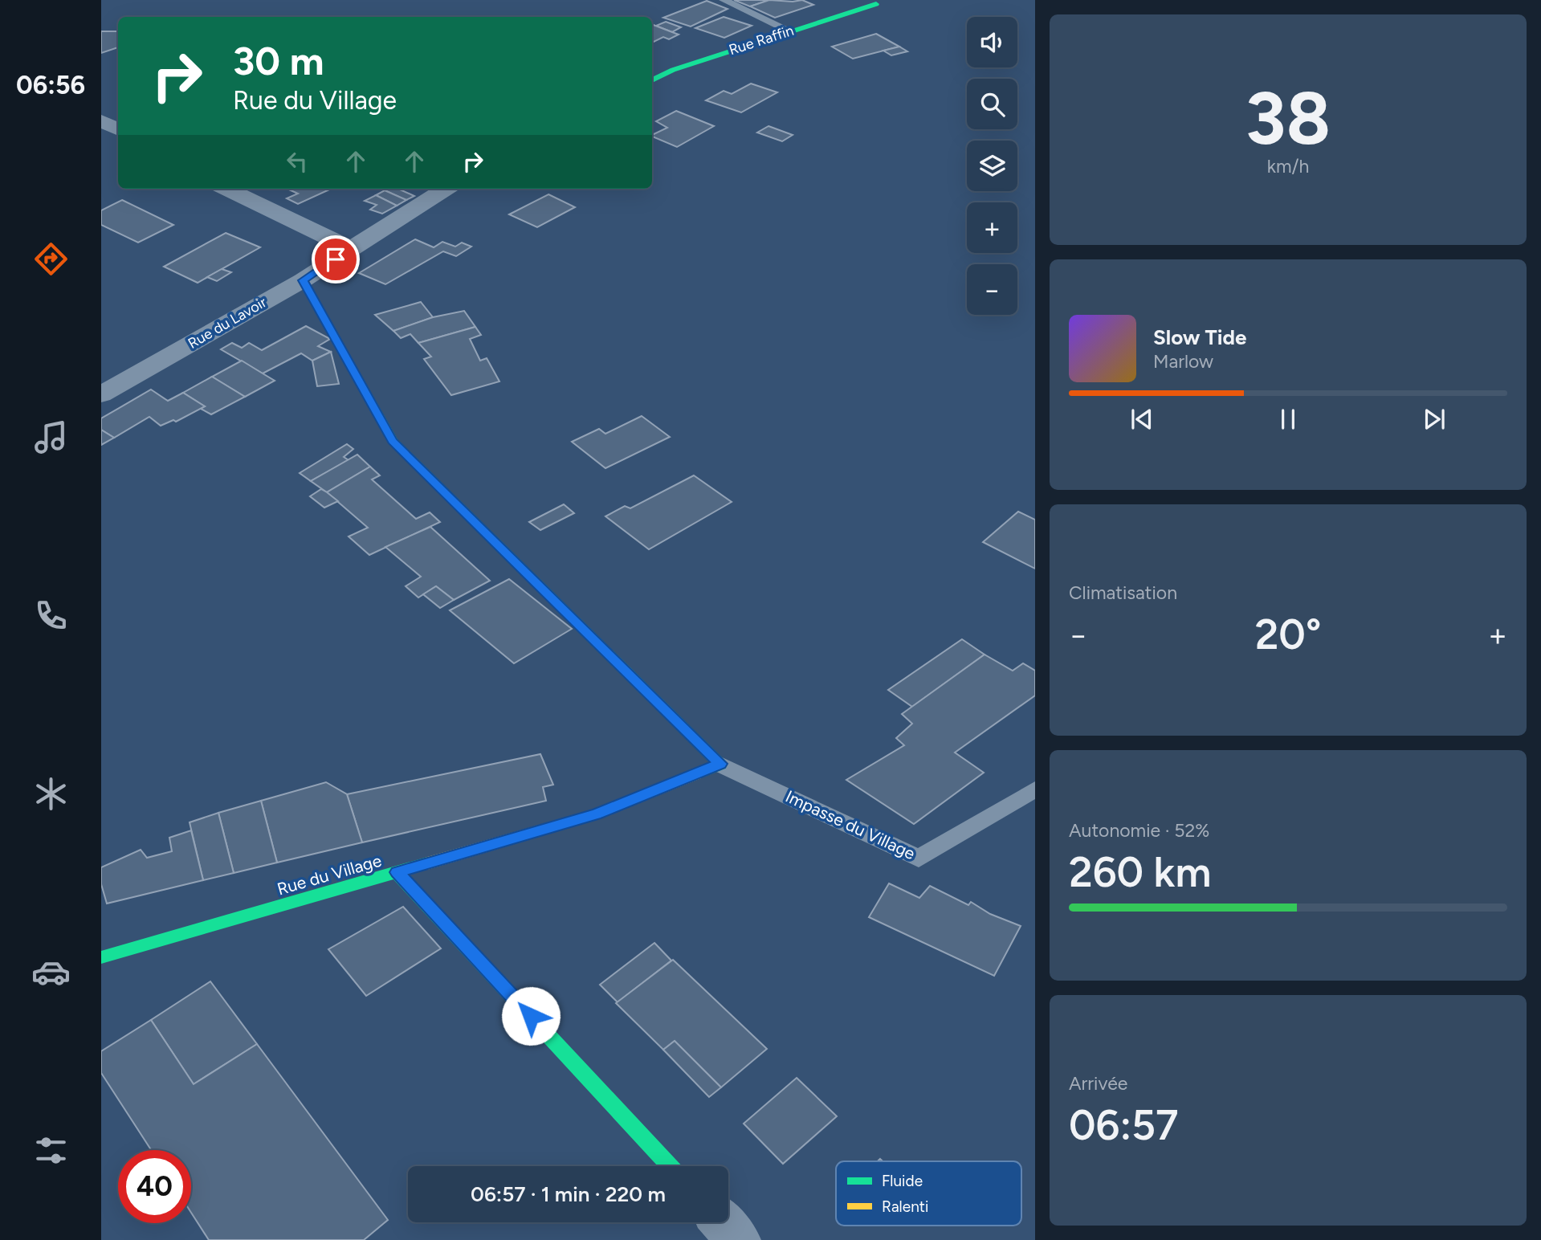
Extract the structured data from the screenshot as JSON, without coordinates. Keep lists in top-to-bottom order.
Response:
{
  "streets": {
    "street": ["Rue Raffin", "Rue du Lavoir", "Rue du Village"],
    "lane": ["Impasse du Village"]
  },
  "crossings": [
    ["Impasse du Village", "Rue du Village"]
  ],
  "legend": ["Fluide", "Ralenti"],
  "page": {
    "tabs": "06:56",
    "tile": [
      ["38", "km/h"],
      "Climatisation",
      ["Autonomie · 52%", "260 km"],
      ["Arrivée", "06:57"]
    ],
    "map_buttons": ["+", "−"],
    "turn": ["30 m", "Rue du Village"],
    "song": ["Slow Tide", "Marlow"],
    "heat": ["−", "20°", "+"],
    "limit": "40",
    "trip": "06:57 · 1 min · 220 m"
  }
}
